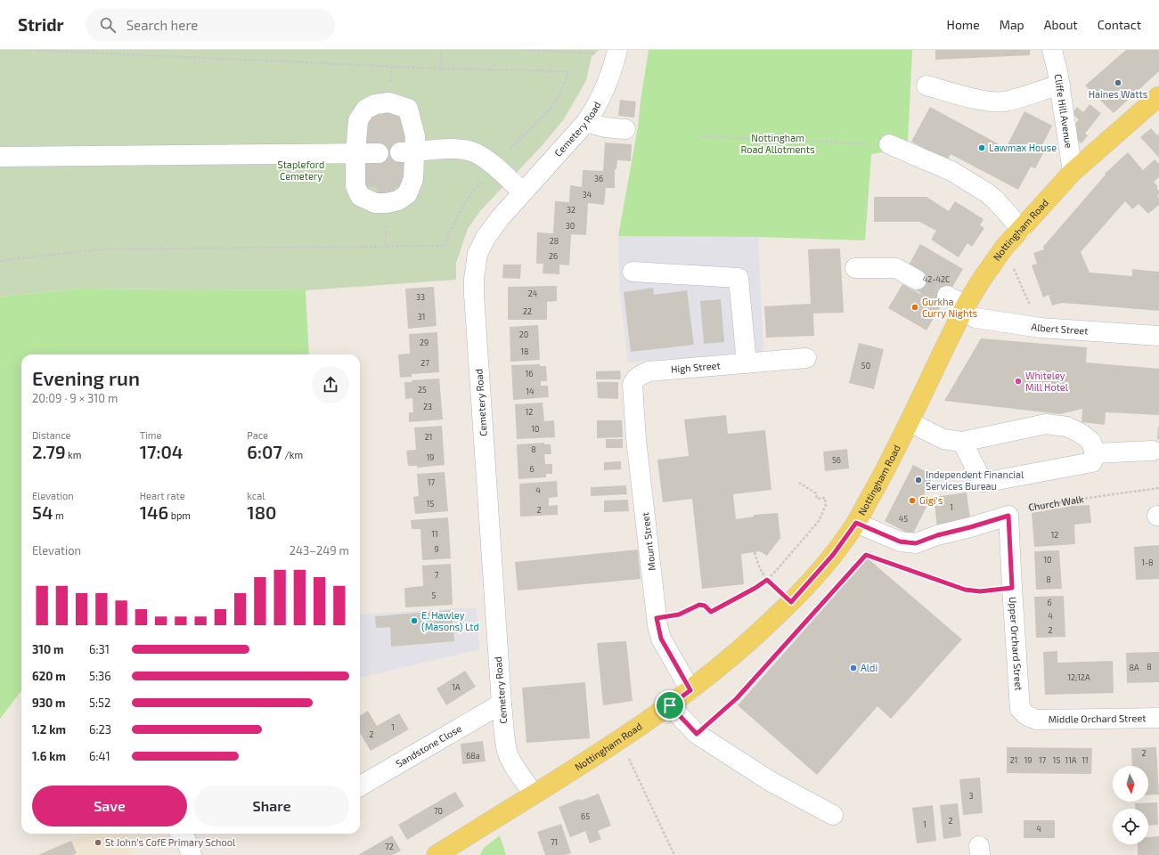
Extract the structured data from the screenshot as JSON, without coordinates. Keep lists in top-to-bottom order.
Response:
{
  "streets": {
    "main road": ["Nottingham Road"],
    "street": [
      "Cliffe Hill Avenue",
      "Cemetery Road",
      "Albert Street",
      "High Street",
      "Mount Street",
      "Upper Orchard Street",
      "Middle Orchard Street",
      "Sandstone Close"
    ],
    "path": ["Church Walk"]
  },
  "crossings": [
    ["Cliffe Hill Avenue", "Nottingham Road"],
    ["Cemetery Road", "Nottingham Road"],
    ["Cemetery Road", "Sandstone Close"],
    ["Nottingham Road", "Albert Street"],
    ["Nottingham Road", "Mount Street"],
    ["High Street", "Mount Street"],
    ["Church Walk", "Upper Orchard Street"],
    ["Upper Orchard Street", "Middle Orchard Street"]
  ],
  "parks": ["Nottingham Road Allotments", "Stapleford Cemetery"],
  "places": [
    "Haines Watts",
    "Lawmax House",
    "Gurkha Curry Nights",
    "Whiteley Mill Hotel",
    "Independent Financial Services Bureau",
    "Gigi's",
    "E. Hawley (Masons) Ltd",
    "Aldi",
    "St John's CofE Primary School"
  ],
  "house_numbers": [
    "36",
    "34",
    "32",
    "30",
    "28",
    "26",
    "42-42C",
    "24",
    "33",
    "22",
    "31",
    "20",
    "29",
    "18",
    "27",
    "50",
    "16",
    "25",
    "14",
    "23",
    "12",
    "10",
    "21",
    "8",
    "19",
    "56",
    "6",
    "17",
    "4",
    "15",
    "1",
    "2",
    "45",
    "11",
    "12",
    "9",
    "10",
    "1-8",
    "7",
    "8",
    "5",
    "6",
    "4",
    "2",
    "8",
    "8A",
    "12;12A",
    "1A",
    "1",
    "2",
    "2",
    "68a",
    "21",
    "19",
    "17",
    "15",
    "11A",
    "11",
    "3",
    "70",
    "65",
    "2",
    "1",
    "4",
    "71",
    "72"
  ],
  "north": "bottom",
  "page": {
    "header": "Stridr",
    "search": "Search here",
    "nav": [
      "Home",
      "Map",
      "About",
      "Contact"
    ],
    "heading": ["Evening run", "20:09 · 9 × 310 m"],
    "stats": [
      ["Distance", "2.79 km"],
      ["Time", "17:04"],
      ["Pace", "6:07 /km"],
      ["Elevation", "54 m"],
      ["Heart rate", "146 bpm"],
      ["kcal", "180"]
    ],
    "chart": ["Elevation", "243–249 m"],
    "list": [
      {
        "name": "310 m",
        "note": "6:31"
      },
      {
        "name": "620 m",
        "note": "5:36"
      },
      {
        "name": "930 m",
        "note": "5:52"
      },
      {
        "name": "1.2 km",
        "note": "6:23"
      },
      {
        "name": "1.6 km",
        "note": "6:41"
      }
    ],
    "buttons": ["Save", "Share"]
  }
}
